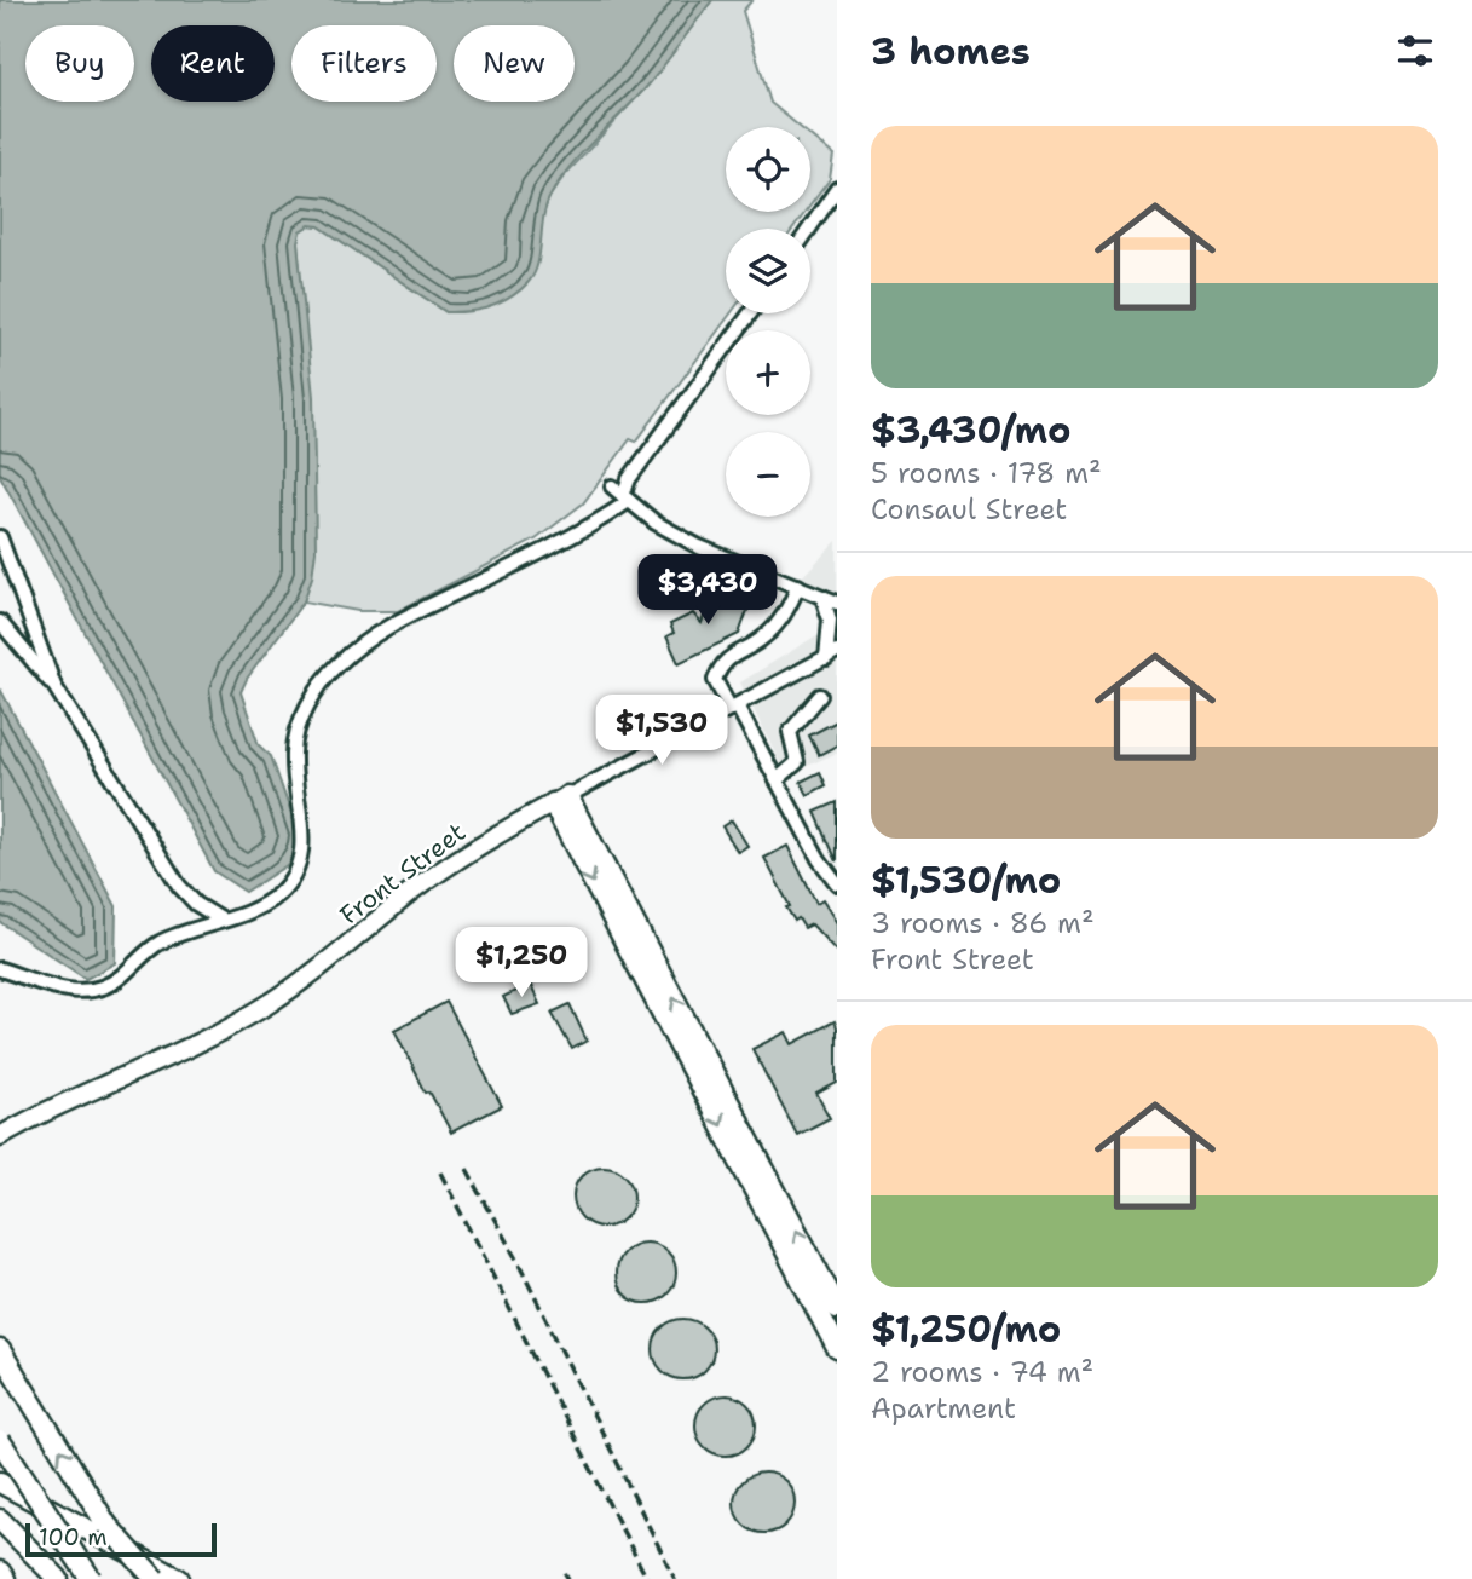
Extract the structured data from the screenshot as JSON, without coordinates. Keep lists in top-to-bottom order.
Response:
{
  "streets": {
    "main road": ["Front Street"]
  },
  "scale_bar": "100 m",
  "page": {
    "heading": "3 homes",
    "chip": [
      "Buy",
      "Rent",
      "Filters",
      "New"
    ],
    "list": [
      {
        "name": "$3,430/mo",
        "note": "5 rooms · 178 m² · Consaul Street"
      },
      {
        "name": "$1,530/mo",
        "note": "3 rooms · 86 m² · Front Street"
      },
      {
        "name": "$1,250/mo",
        "note": "2 rooms · 74 m² · Apartment"
      }
    ],
    "map_buttons": ["+", "−"],
    "price": ["$3,430", "$1,530", "$1,250"],
    "scale": "100 m"
  }
}
